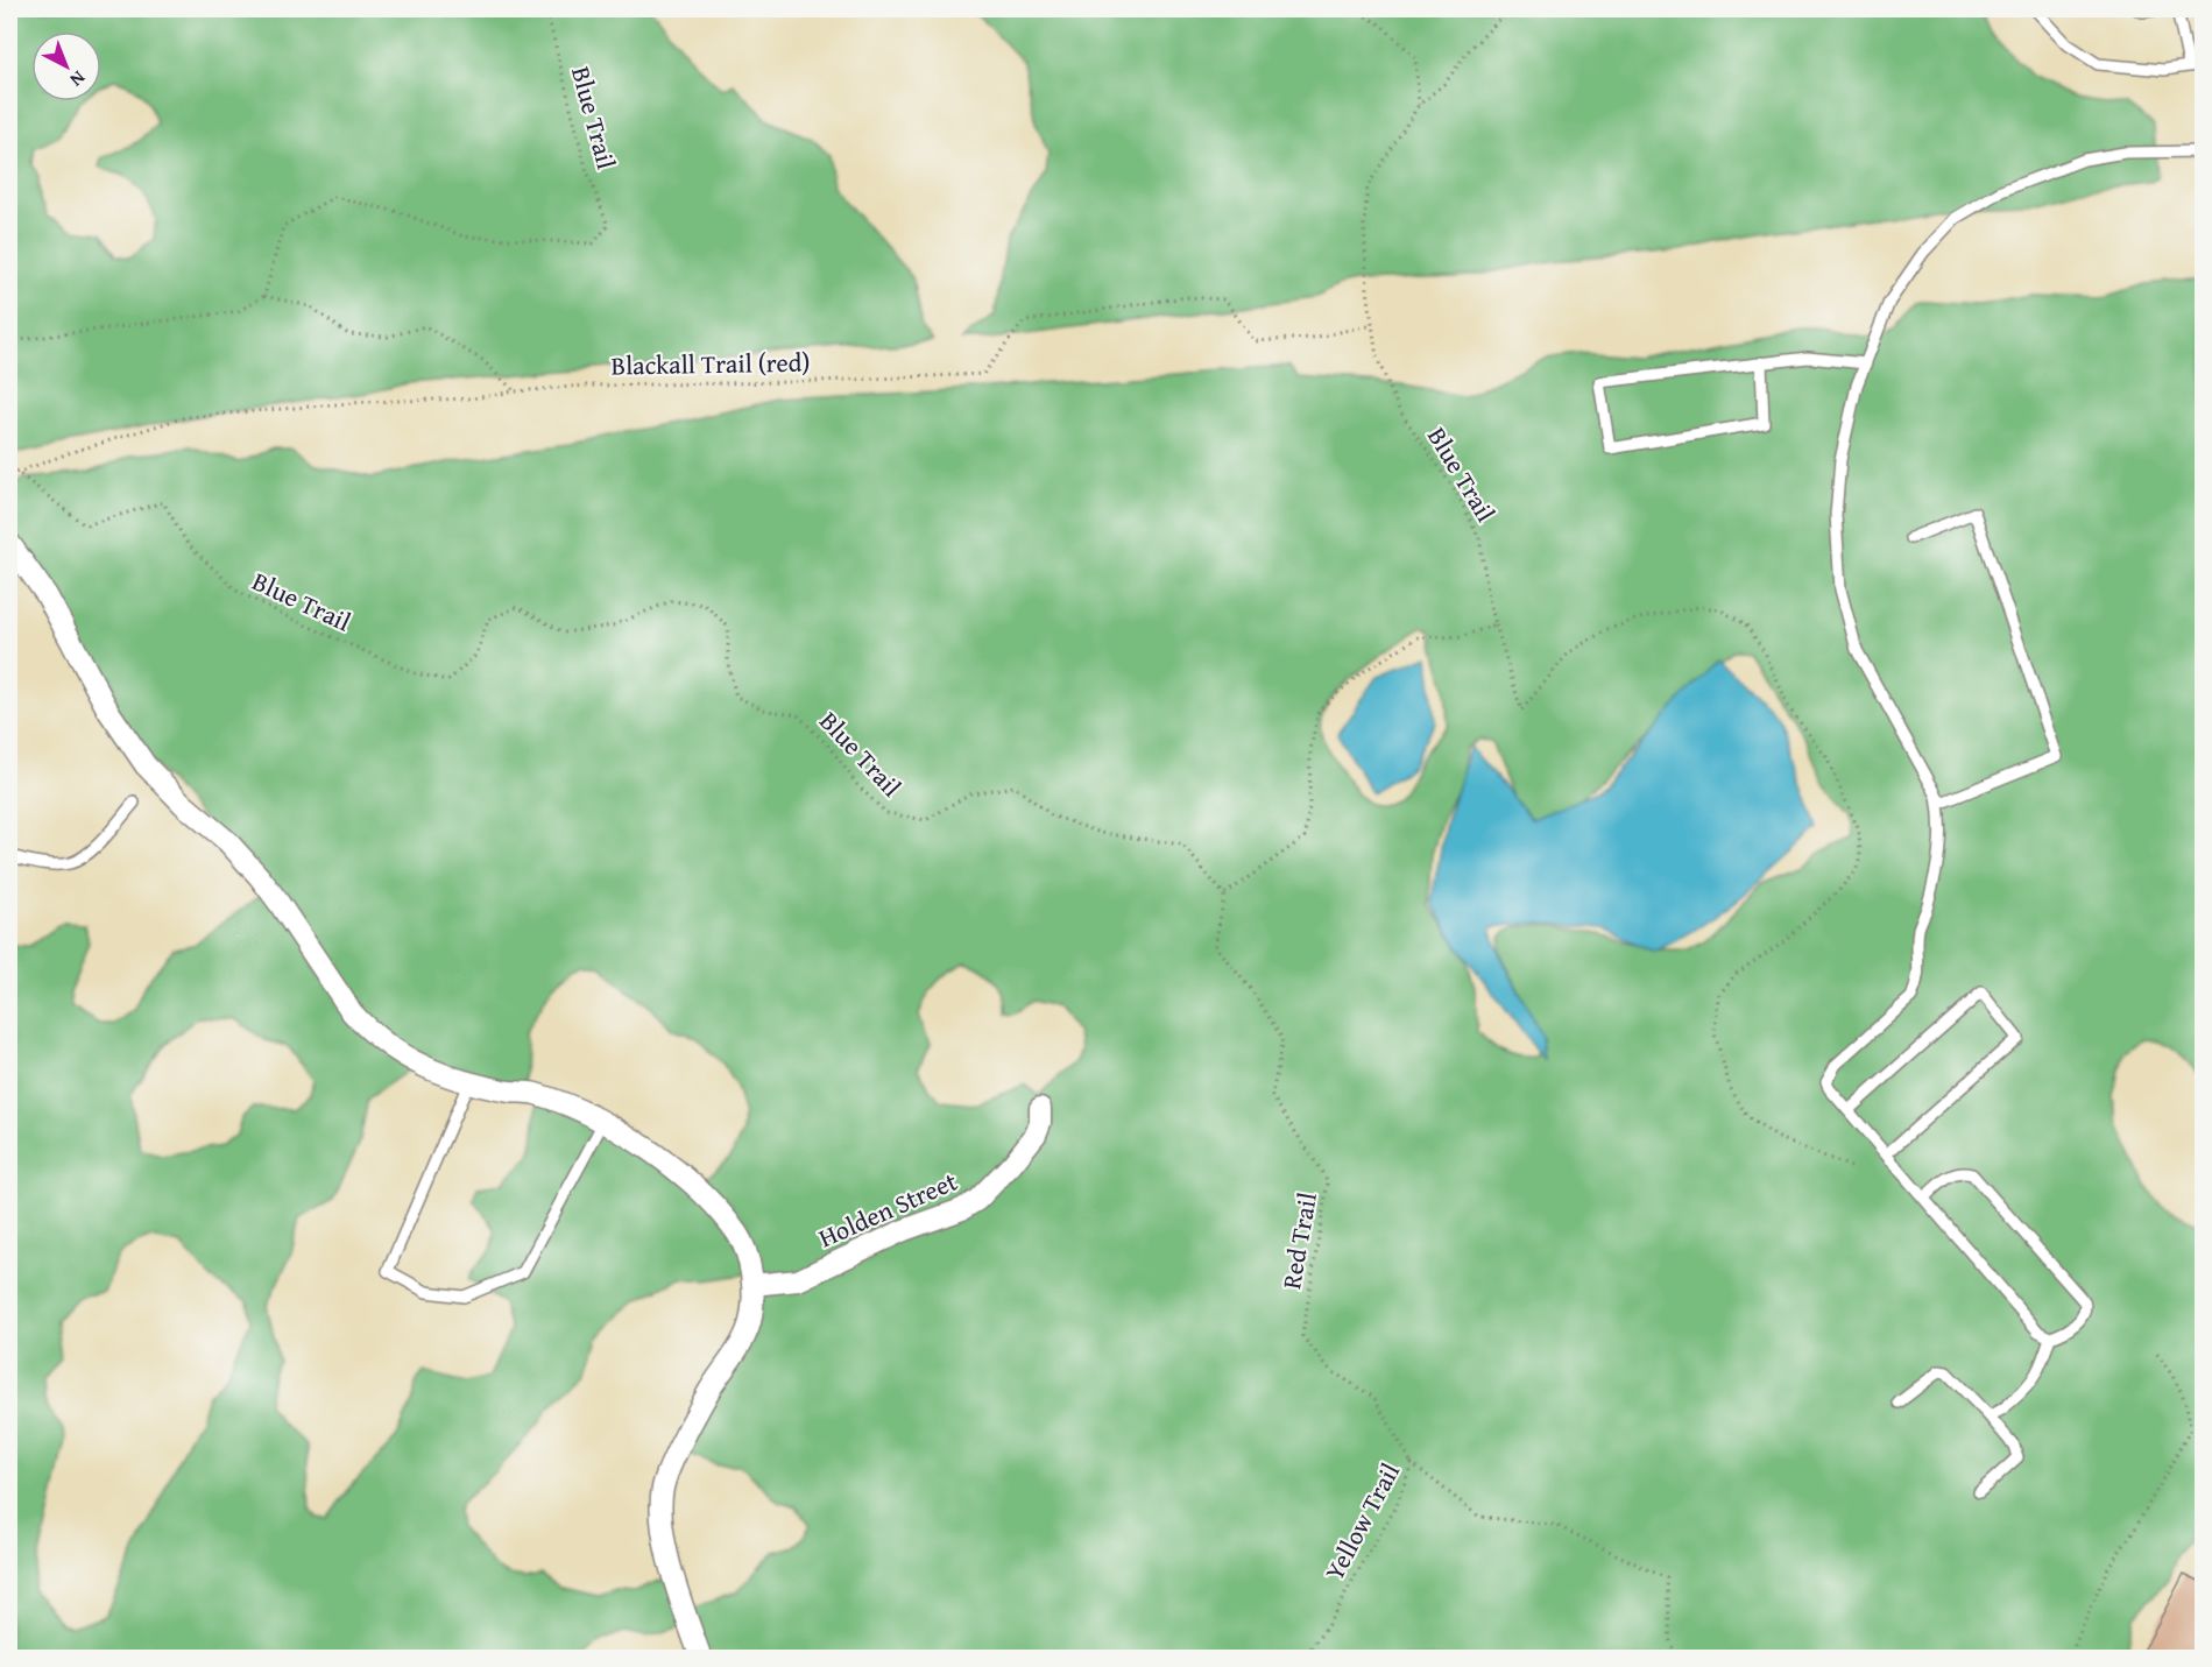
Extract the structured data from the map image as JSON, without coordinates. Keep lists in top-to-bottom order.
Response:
{
  "streets": {
    "street": ["Holden Street"],
    "path": [
      "Blue Trail",
      "Blackall Trail (red)",
      "Red Trail",
      "Yellow Trail"
    ]
  },
  "crossings": [
    ["Blue Trail", "Blackall Trail (red)"],
    ["Blue Trail", "Red Trail"],
    ["Red Trail", "Yellow Trail"]
  ],
  "north": "bottom right"
}
